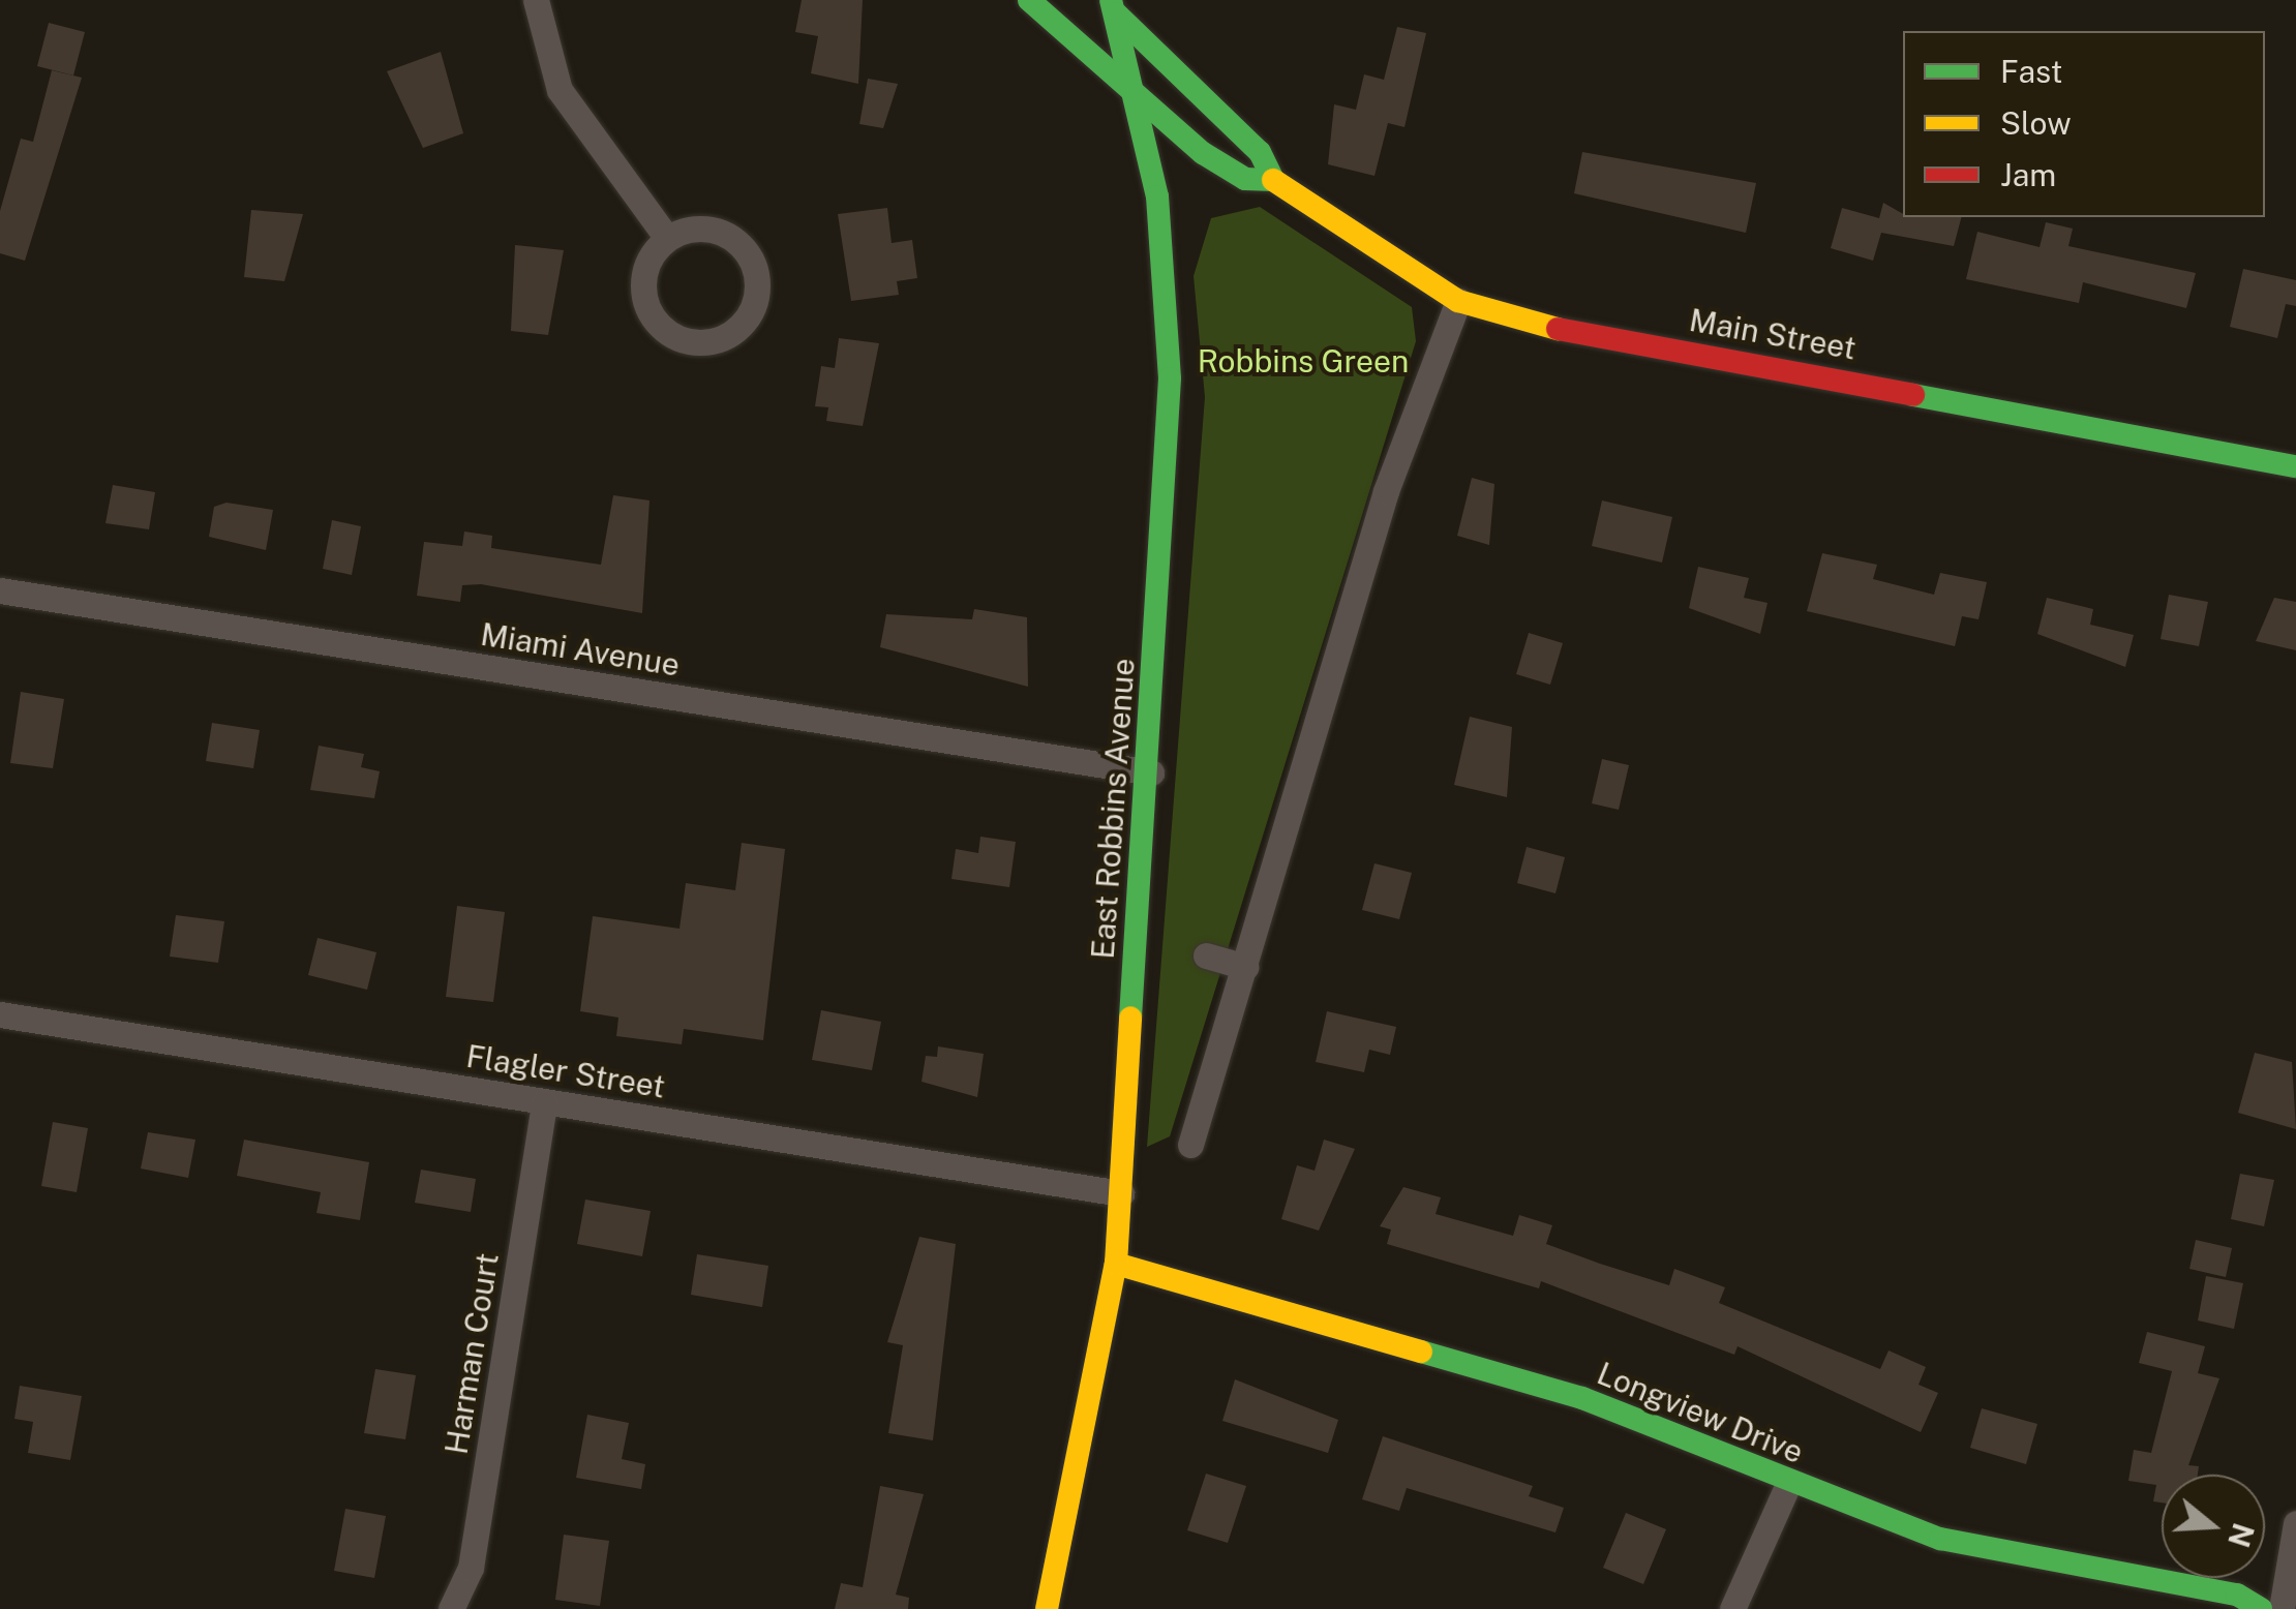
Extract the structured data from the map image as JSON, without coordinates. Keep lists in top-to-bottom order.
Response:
{
  "streets": {
    "main road": ["Main Street", "East Robbins Avenue", "Longview Drive"],
    "street": ["Miami Avenue", "Flagler Street", "Harman Court"]
  },
  "crossings": [
    ["Miami Avenue", "East Robbins Avenue"],
    ["East Robbins Avenue", "Flagler Street"],
    ["East Robbins Avenue", "Longview Drive"],
    ["Flagler Street", "Harman Court"]
  ],
  "parks": ["Robbins Green"],
  "legend": ["Fast", "Slow", "Jam"],
  "north": "right"
}
